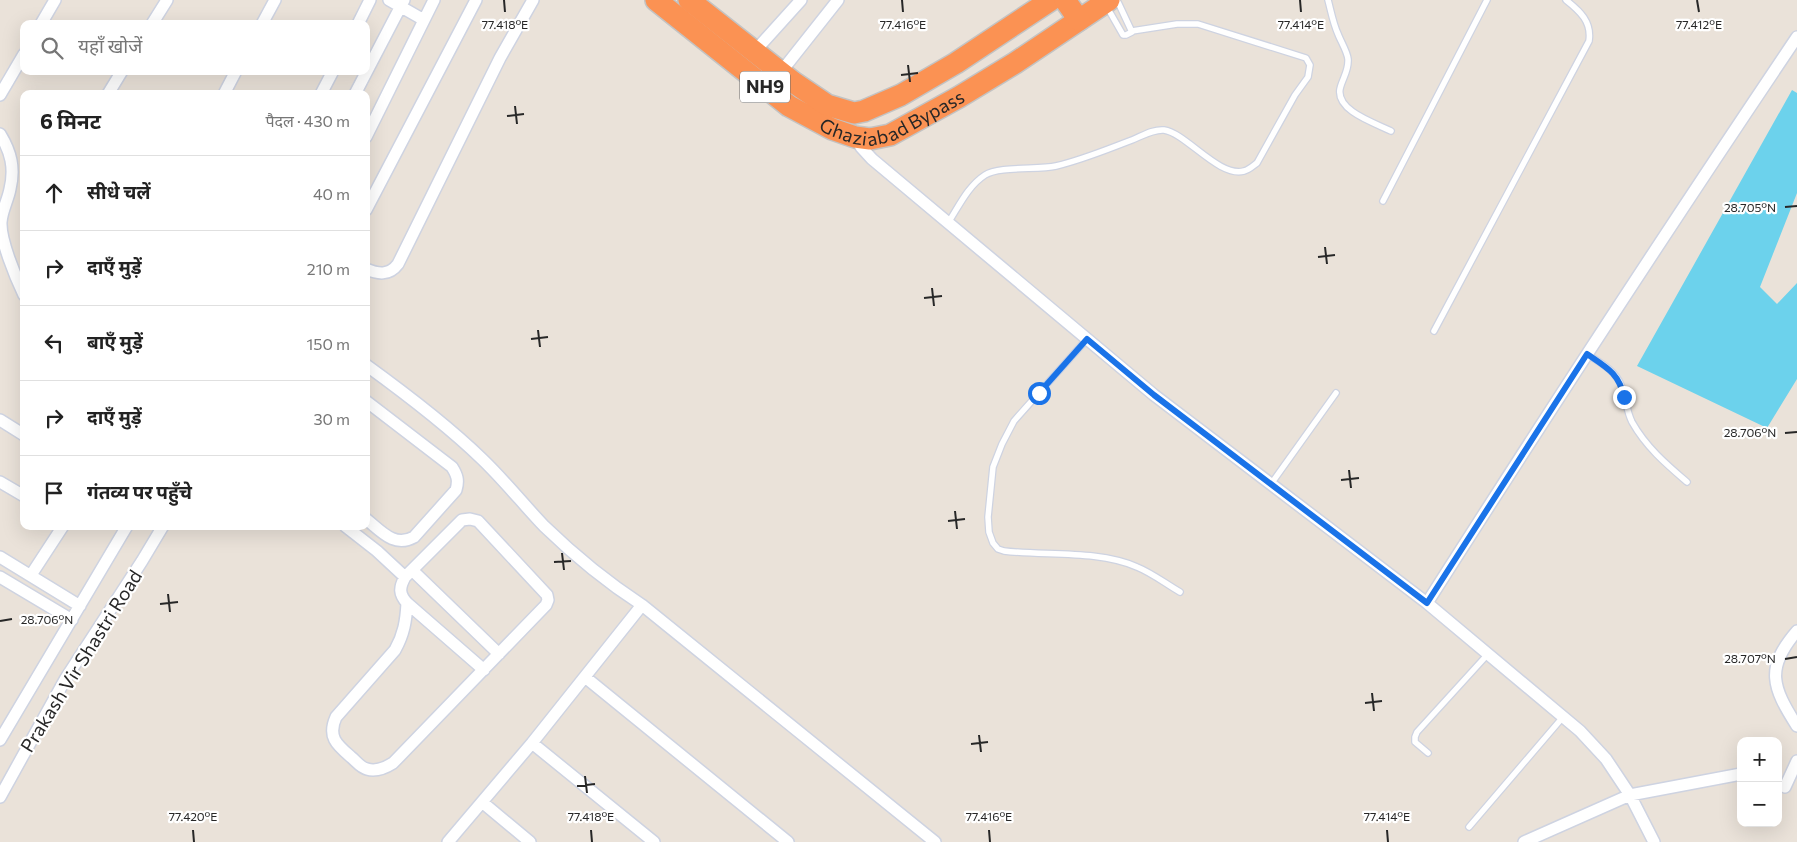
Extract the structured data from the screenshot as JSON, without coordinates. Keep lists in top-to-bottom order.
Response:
{
  "streets": {
    "highway": ["NH9", "Ghaziabad Bypass"],
    "street": ["Prakash Vir Shastri Road"]
  },
  "page": {
    "search": "यहाँ खोजें",
    "heading": ["6 मिनट", "पैदल · 430 m"],
    "list": [
      ["सीधे चलें", "40 m"],
      ["दाएँ मुड़ें", "210 m"],
      ["बाएँ मुड़ें", "150 m"],
      ["दाएँ मुड़ें", "30 m"],
      "गंतव्य पर पहुँचे"
    ],
    "map_buttons": ["+", "−"]
  },
  "coordinates": [
    "77.418°E",
    "77.416°E",
    "77.414°E",
    "77.412°E",
    "28.705°N",
    "28.706°N",
    "28.707°N",
    "77.420°E"
  ]
}
